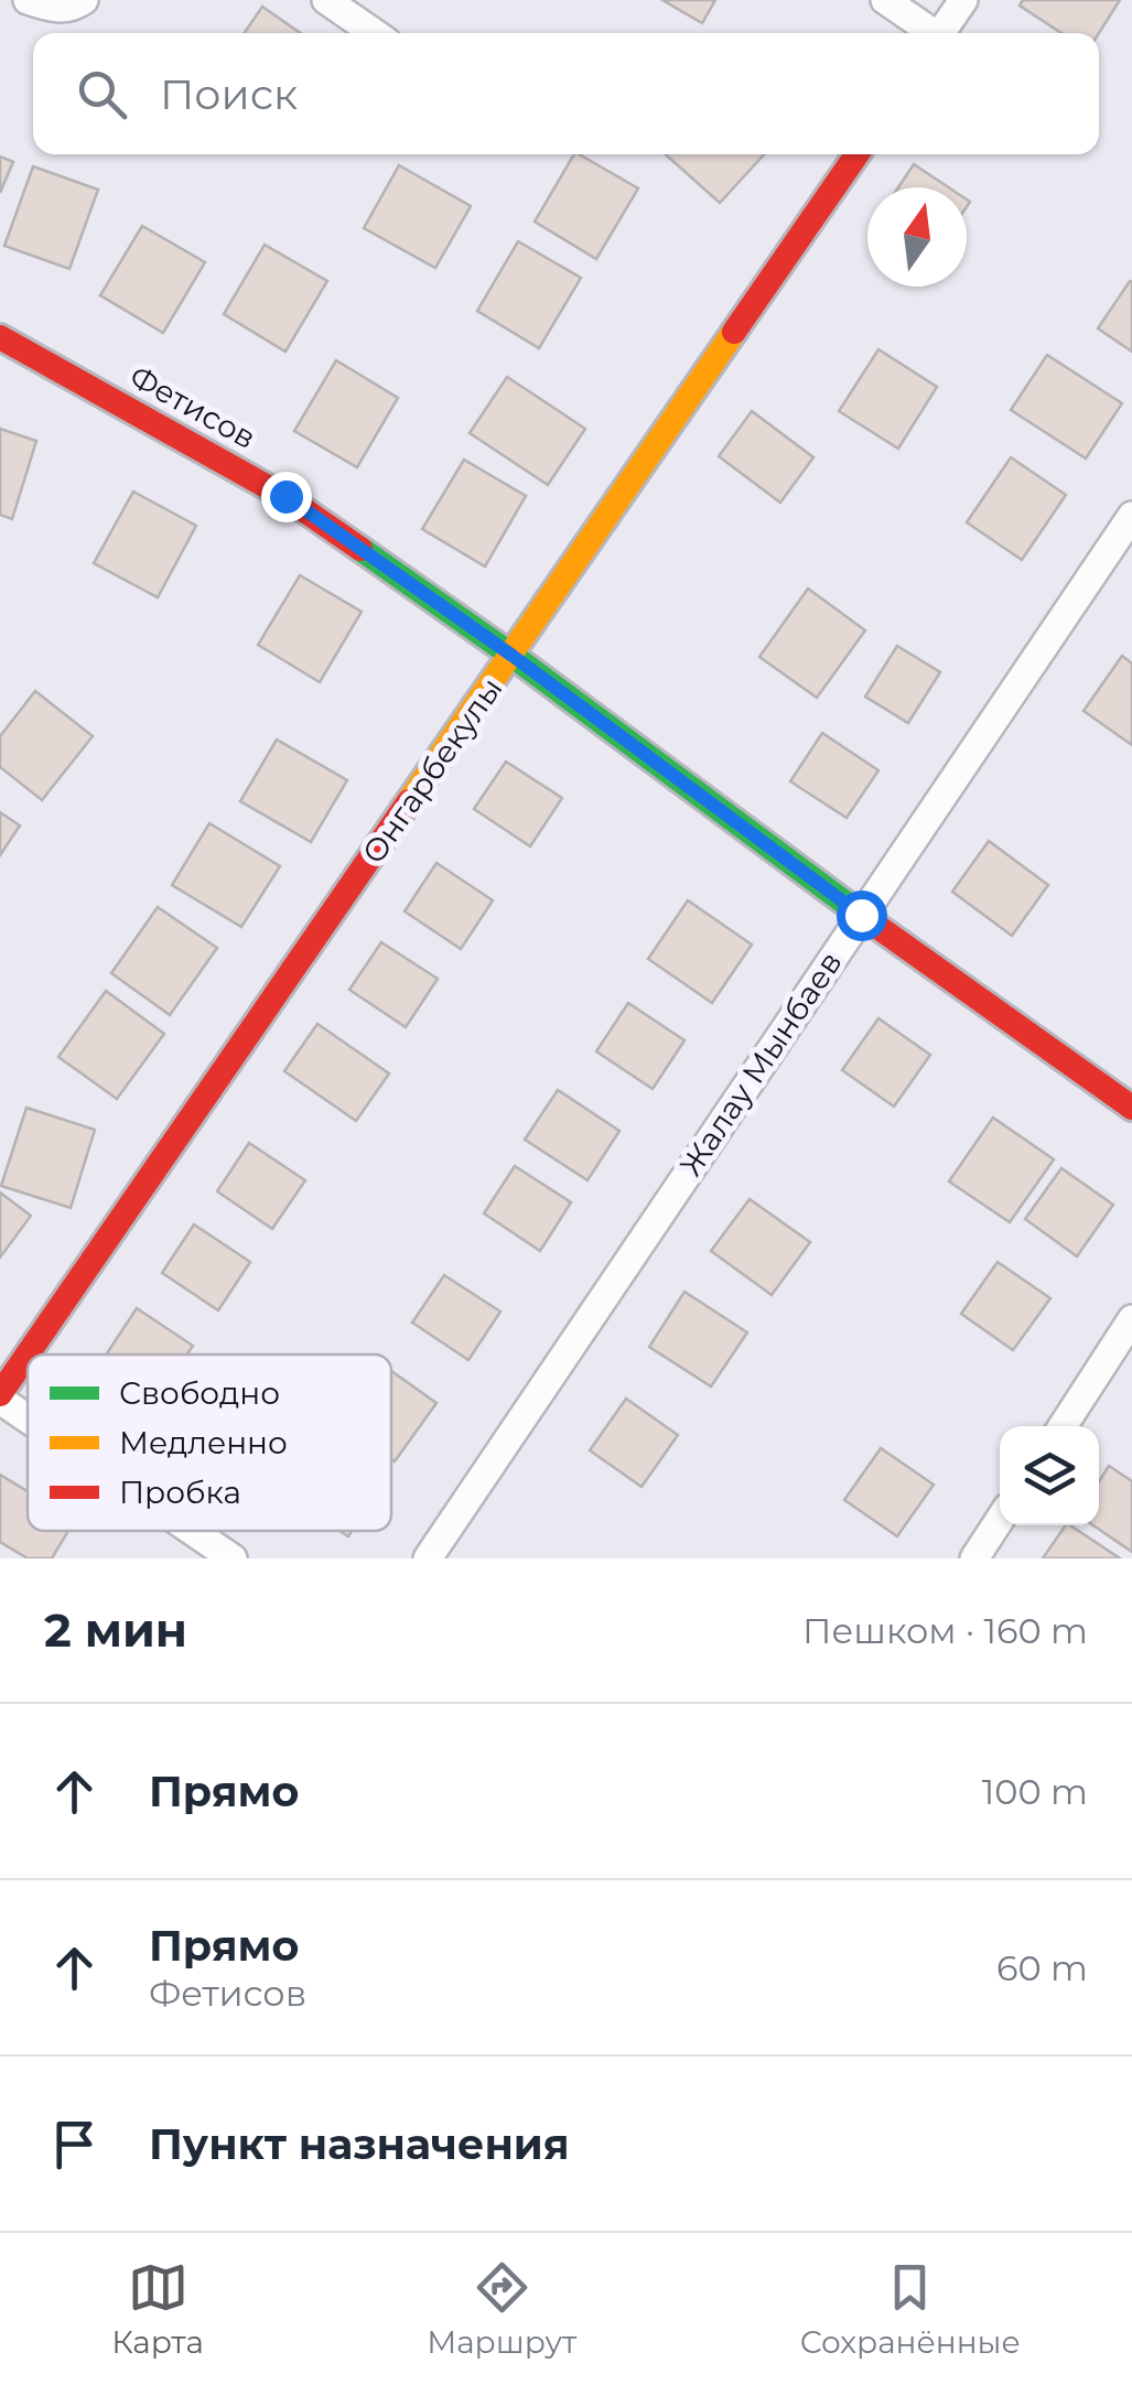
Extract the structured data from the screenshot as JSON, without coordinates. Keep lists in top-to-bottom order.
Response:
{
  "streets": {
    "street": ["Фетисов", "Онгарбекулы", "Жалау Мынбаев"]
  },
  "crossings": [
    ["Фетисов", "Онгарбекулы"],
    ["Фетисов", "Жалау Мынбаев"]
  ],
  "legend": ["Свободно", "Медленно", "Пробка"],
  "north": "top",
  "page": {
    "search": "Поиск",
    "heading": ["2 мин", "Пешком · 160 m"],
    "list": [
      ["Прямо", "100 m"],
      ["Прямо", "Фетисов", "60 m"],
      "Пункт назначения"
    ],
    "nav": ["Карта", "Маршрут", "Сохранённые"]
  }
}
